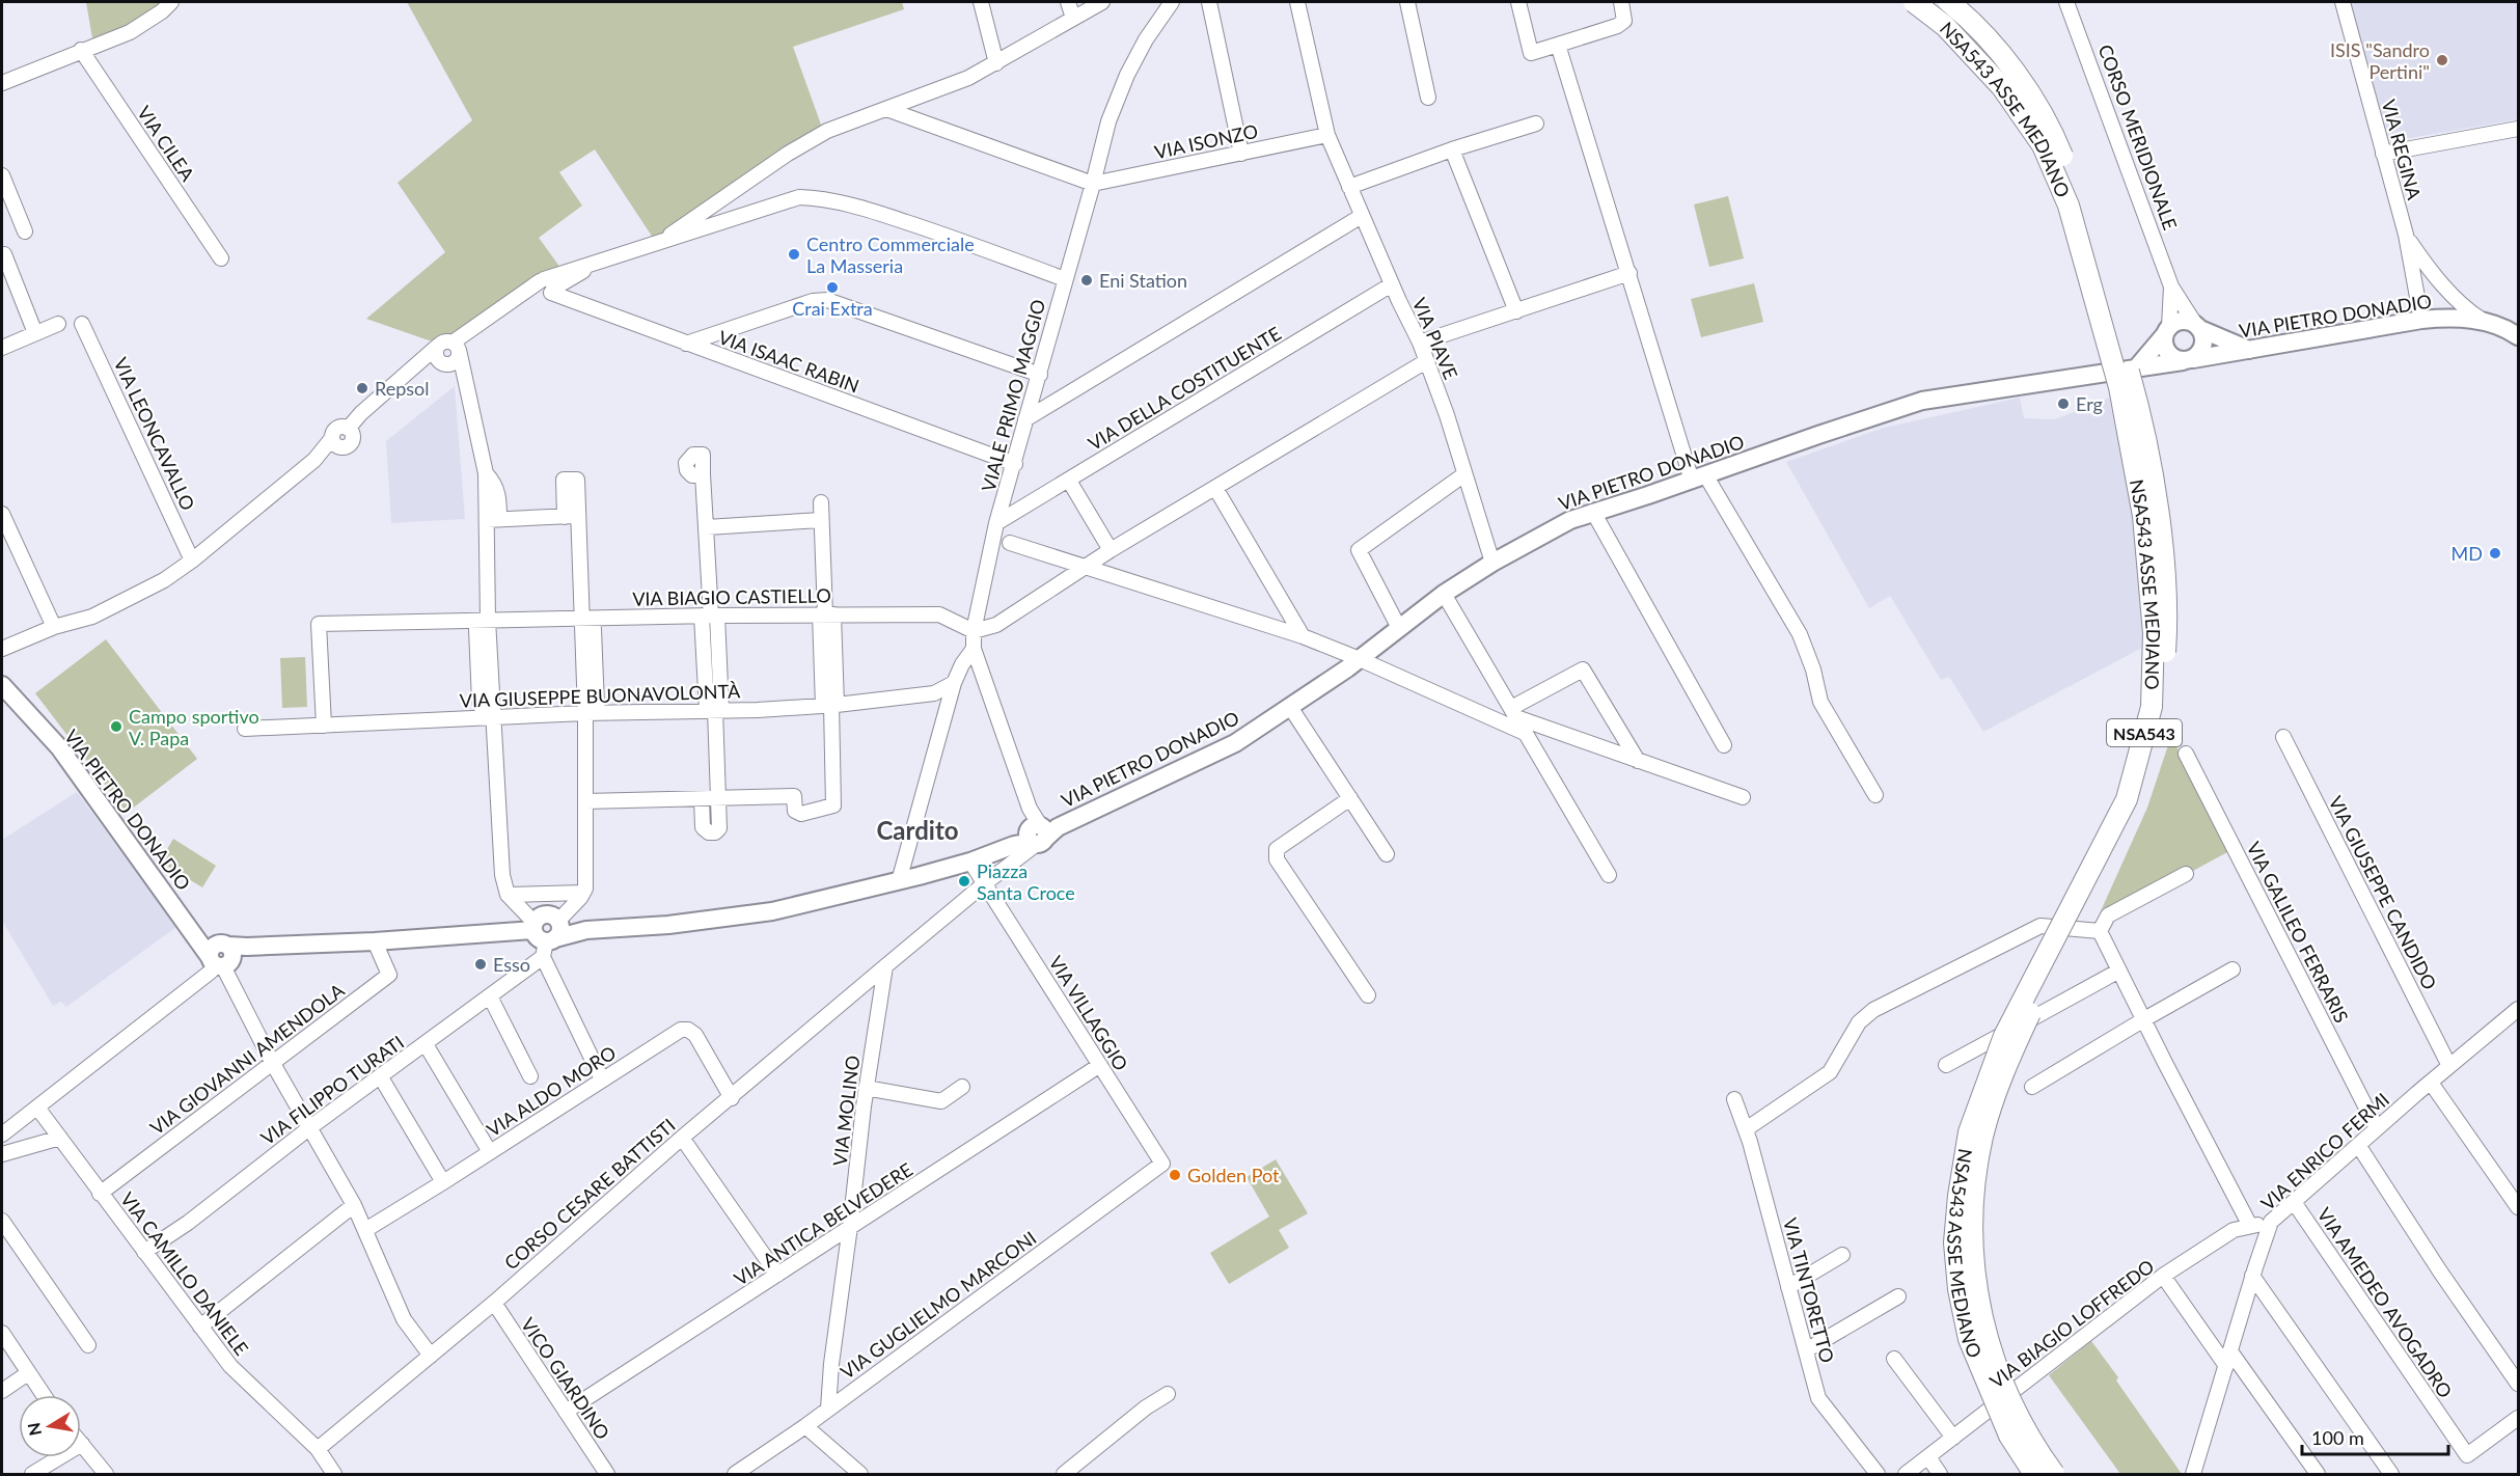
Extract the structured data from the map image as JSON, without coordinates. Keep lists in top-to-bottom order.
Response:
{
  "streets": {
    "highway": ["NSA543 ASSE MEDIANO", "NSA543"],
    "main road": ["VIA PIETRO DONADIO"],
    "street": [
      "CORSO MERIDIONALE",
      "VIA ISONZO",
      "VIA CILEA",
      "VIA REGINA",
      "VIA PIAVE",
      "VIA ISAAC RABIN",
      "VIA DELLA COSTITUENTE",
      "VIALE PRIMO MAGGIO",
      "VIA LEONCAVALLO",
      "VIA BIAGIO CASTIELLO",
      "VIA GIUSEPPE BUONAVOLONTÀ",
      "VIA GIUSEPPE CANDIDO",
      "VIA GALILEO FERRARIS",
      "VIA VILLAGGIO",
      "VIA GIOVANNI AMENDOLA",
      "VIA FILIPPO TURATI",
      "VIA ALDO MORO",
      "VIA MOLINO",
      "VIA ENRICO FERMI",
      "CORSO CESARE BATTISTI",
      "VIA ANTICA BELVEDERE",
      "VIA CAMILLO DANIELE",
      "VIA TINTORETTO",
      "VIA AMEDEO AVOGADRO",
      "VIA GUGLIELMO MARCONI",
      "VIA BIAGIO LOFFREDO",
      "VICO GIARDINO"
    ]
  },
  "crossings": [
    ["VIA ISONZO", "VIA PIAVE"],
    ["VIA ISONZO", "VIALE PRIMO MAGGIO"],
    ["VIA REGINA", "VIA PIETRO DONADIO"],
    ["VIA PIETRO DONADIO", "VIA PIAVE"],
    ["VIA PIETRO DONADIO", "VIALE PRIMO MAGGIO"],
    ["VIA PIETRO DONADIO", "VIA VILLAGGIO"],
    ["VIA PIETRO DONADIO", "VIA GIOVANNI AMENDOLA"],
    ["VIA PIETRO DONADIO", "VIA FILIPPO TURATI"],
    ["VIA PIETRO DONADIO", "CORSO CESARE BATTISTI"],
    ["VIA PIAVE", "VIA DELLA COSTITUENTE"],
    ["VIA ISAAC RABIN", "VIALE PRIMO MAGGIO"],
    ["VIA DELLA COSTITUENTE", "VIALE PRIMO MAGGIO"],
    ["VIALE PRIMO MAGGIO", "VIA BIAGIO CASTIELLO"],
    ["VIALE PRIMO MAGGIO", "CORSO CESARE BATTISTI"],
    ["VIA BIAGIO CASTIELLO", "VIA GIUSEPPE BUONAVOLONTÀ"],
    ["VIA GIUSEPPE CANDIDO", "VIA ENRICO FERMI"],
    ["VIA GALILEO FERRARIS", "VIA ENRICO FERMI"],
    ["VIA VILLAGGIO", "CORSO CESARE BATTISTI"],
    ["VIA VILLAGGIO", "VIA ANTICA BELVEDERE"],
    ["VIA VILLAGGIO", "VIA GUGLIELMO MARCONI"],
    ["VIA GIOVANNI AMENDOLA", "VIA CAMILLO DANIELE"],
    ["VIA FILIPPO TURATI", "VIA CAMILLO DANIELE"],
    ["VIA ALDO MORO", "CORSO CESARE BATTISTI"],
    ["VIA MOLINO", "CORSO CESARE BATTISTI"],
    ["VIA MOLINO", "VIA ANTICA BELVEDERE"],
    ["VIA MOLINO", "VIA GUGLIELMO MARCONI"],
    ["VIA ENRICO FERMI", "VIA AMEDEO AVOGADRO"],
    ["VIA ENRICO FERMI", "VIA BIAGIO LOFFREDO"],
    ["CORSO CESARE BATTISTI", "VIA CAMILLO DANIELE"],
    ["CORSO CESARE BATTISTI", "VICO GIARDINO"],
    ["VIA ANTICA BELVEDERE", "VICO GIARDINO"]
  ],
  "districts": ["Cardito"],
  "places": [
    "ISIS \"Sandro Pertini\"",
    "Centro Commerciale La Masseria",
    "Eni Station",
    "Crai Extra",
    "Repsol",
    "Erg",
    "MD",
    "Campo sportivo V. Papa",
    "Piazza Santa Croce",
    "Esso",
    "Golden Pot"
  ],
  "scale_bar": "100 m",
  "north": "left"
}
